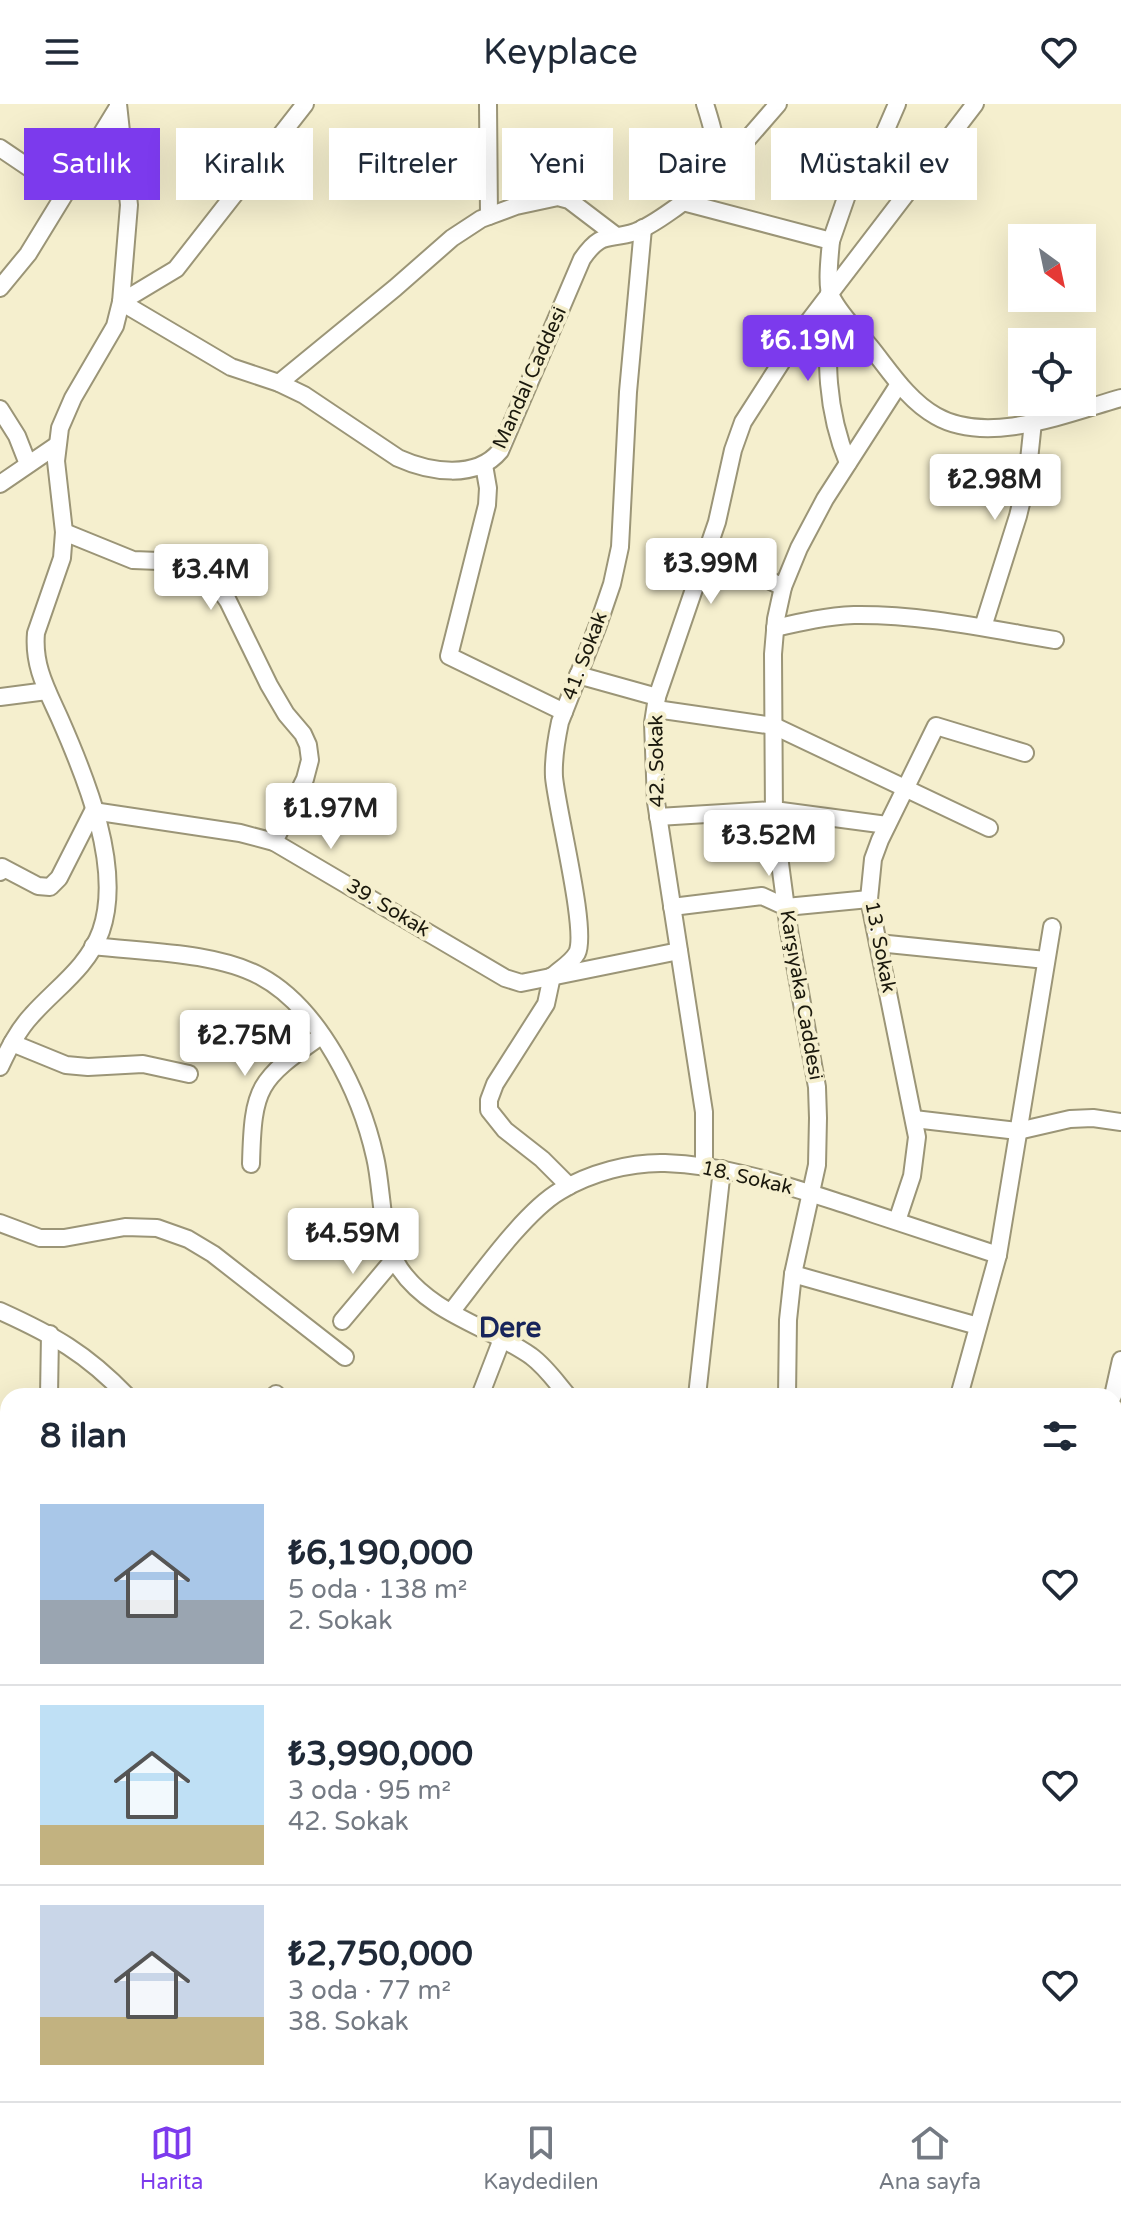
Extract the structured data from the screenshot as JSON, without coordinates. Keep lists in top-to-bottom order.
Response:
{
  "streets": {
    "street": [
      "Mandal Caddesi",
      "41. Sokak",
      "42. Sokak",
      "39. Sokak",
      "13. Sokak",
      "Karşıyaka Caddesi",
      "18. Sokak"
    ]
  },
  "crossings": [
    ["Mandal Caddesi", "41. Sokak"],
    ["41. Sokak", "39. Sokak"],
    ["42. Sokak", "39. Sokak"],
    ["42. Sokak", "18. Sokak"],
    ["13. Sokak", "18. Sokak"],
    ["Karşıyaka Caddesi", "18. Sokak"]
  ],
  "districts": ["Dere"],
  "north": "bottom right",
  "page": {
    "header": "Keyplace",
    "chip": [
      "Satılık",
      "Kiralık",
      "Filtreler",
      "Yeni",
      "Daire",
      "Müstakil ev"
    ],
    "price": [
      "₺6.19M",
      "₺2.98M",
      "₺3.99M",
      "₺3.4M",
      "₺1.97M",
      "₺3.52M",
      "₺2.75M",
      "₺4.59M"
    ],
    "heading": "8 ilan",
    "list": [
      {
        "name": "₺6,190,000",
        "note": "5 oda · 138 m² · 2. Sokak"
      },
      {
        "name": "₺3,990,000",
        "note": "3 oda · 95 m² · 42. Sokak"
      },
      {
        "name": "₺2,750,000",
        "note": "3 oda · 77 m² · 38. Sokak"
      }
    ],
    "tabs": ["Harita", "Kaydedilen", "Ana sayfa"]
  }
}
